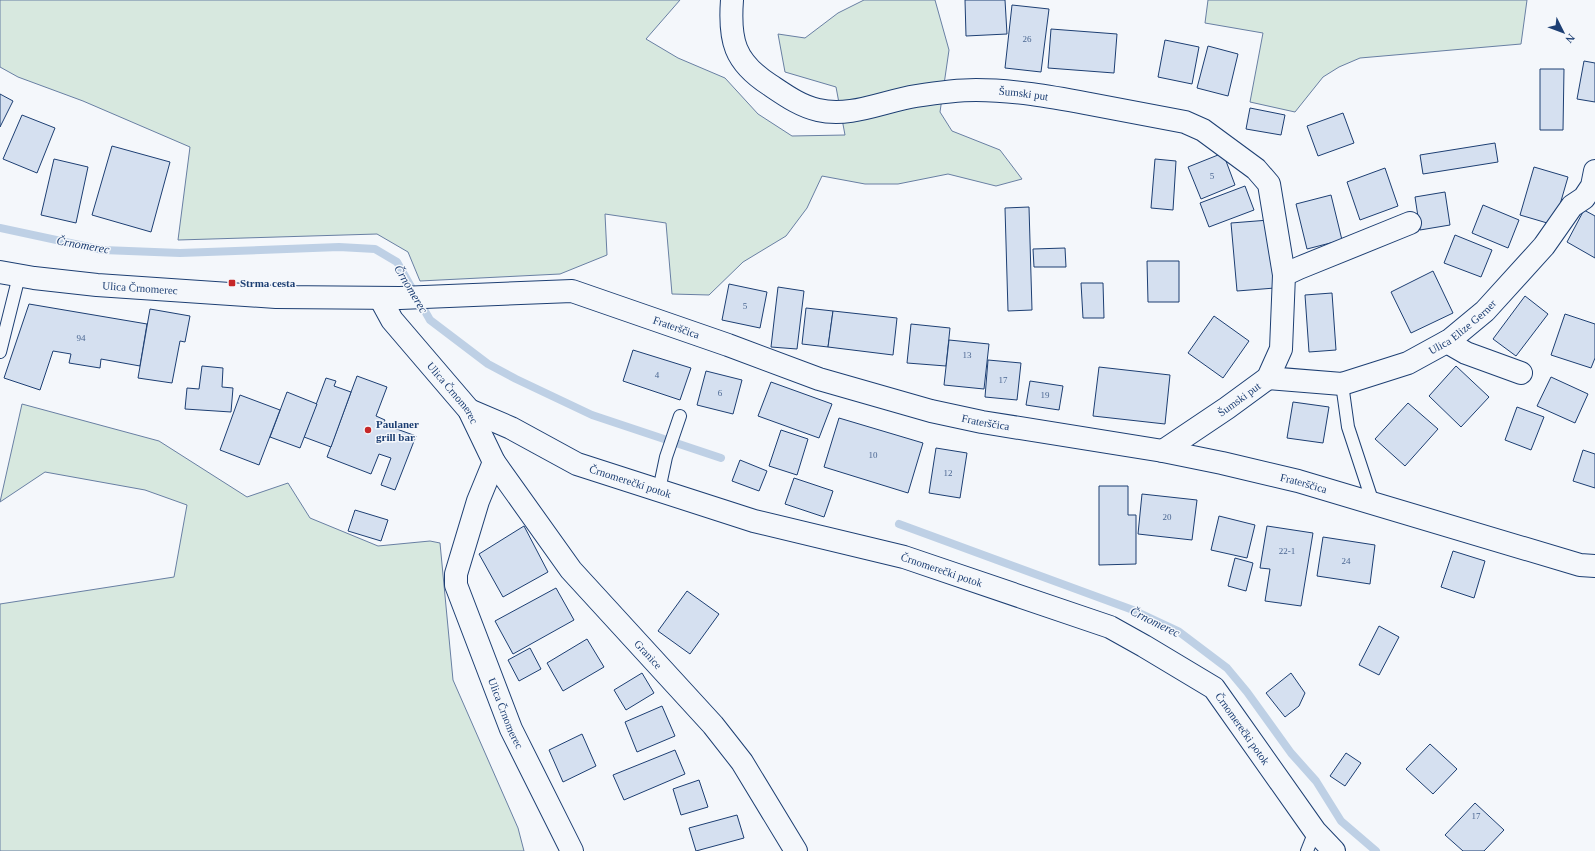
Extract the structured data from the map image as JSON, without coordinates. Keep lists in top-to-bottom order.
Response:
{
  "streets": {
    "street": [
      "Šumski put",
      "Ulica Črnomerec",
      "Ulica Elize Gerner",
      "Fraterščica",
      "Črnomerečki potok",
      "Granice"
    ]
  },
  "crossings": [
    ["Šumski put", "Ulica Elize Gerner"],
    ["Šumski put", "Fraterščica"],
    ["Ulica Črnomerec", "Fraterščica"],
    ["Ulica Črnomerec", "Črnomerečki potok"],
    ["Ulica Črnomerec", "Granice"]
  ],
  "water": ["Črnomerec"],
  "places": {
    "transit": ["Strma cesta"],
    "other": ["Paulaner grill bar"]
  },
  "house_numbers": [
    "26",
    "5",
    "5",
    "94",
    "13",
    "4",
    "17",
    "6",
    "19",
    "10",
    "12",
    "20",
    "22-1",
    "24",
    "17"
  ],
  "north": "bottom right"
}
